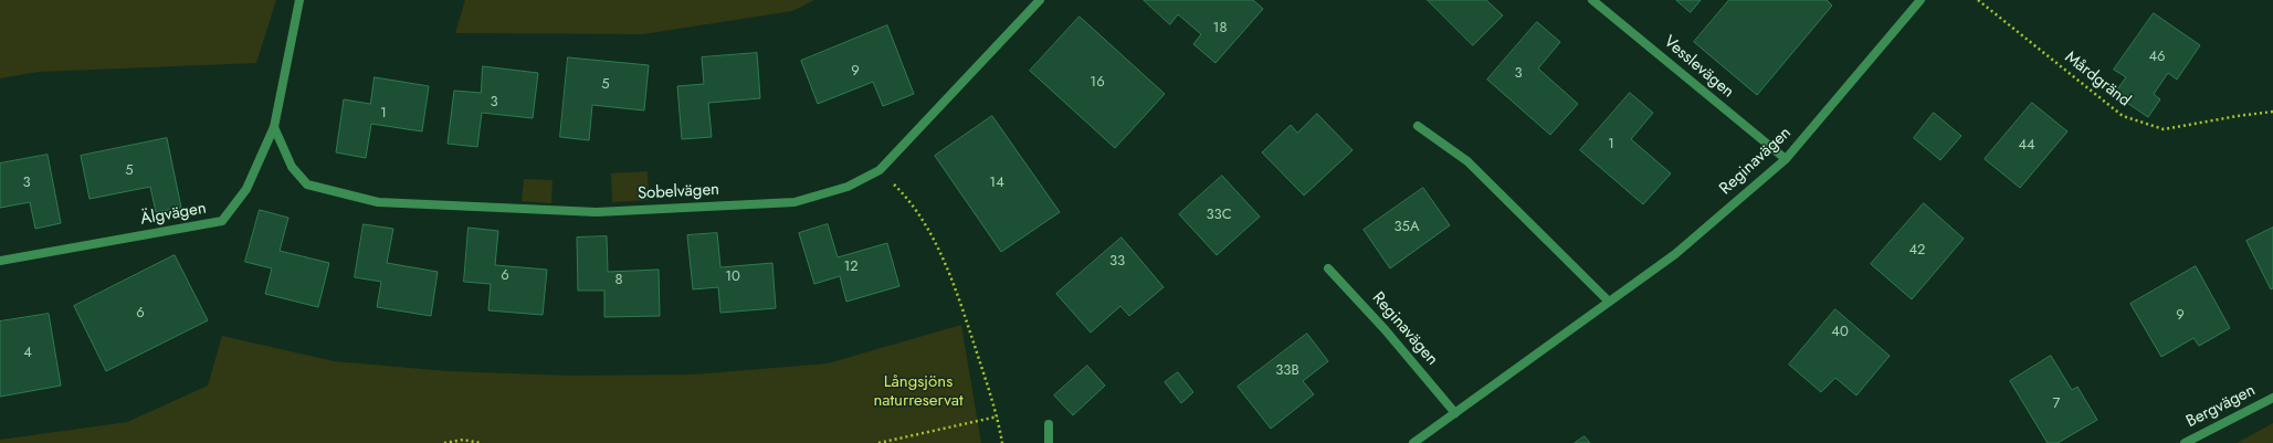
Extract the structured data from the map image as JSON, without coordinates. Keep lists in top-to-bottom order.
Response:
{
  "streets": {
    "street": [
      "Vesslevägen",
      "Reginavägen",
      "Sobelvägen",
      "Älgvägen",
      "Bergvägen"
    ],
    "path": ["Mårdgränd"]
  },
  "crossings": [
    ["Vesslevägen", "Reginavägen"],
    ["Sobelvägen", "Älgvägen"]
  ],
  "parks": ["Långsjöns naturreservat"],
  "house_numbers": [
    "18",
    "46",
    "9",
    "3",
    "16",
    "5",
    "3",
    "1",
    "1",
    "44",
    "5",
    "3",
    "14",
    "33C",
    "35A",
    "42",
    "33",
    "12",
    "6",
    "10",
    "8",
    "6",
    "9",
    "40",
    "4",
    "33B",
    "7"
  ]
}
